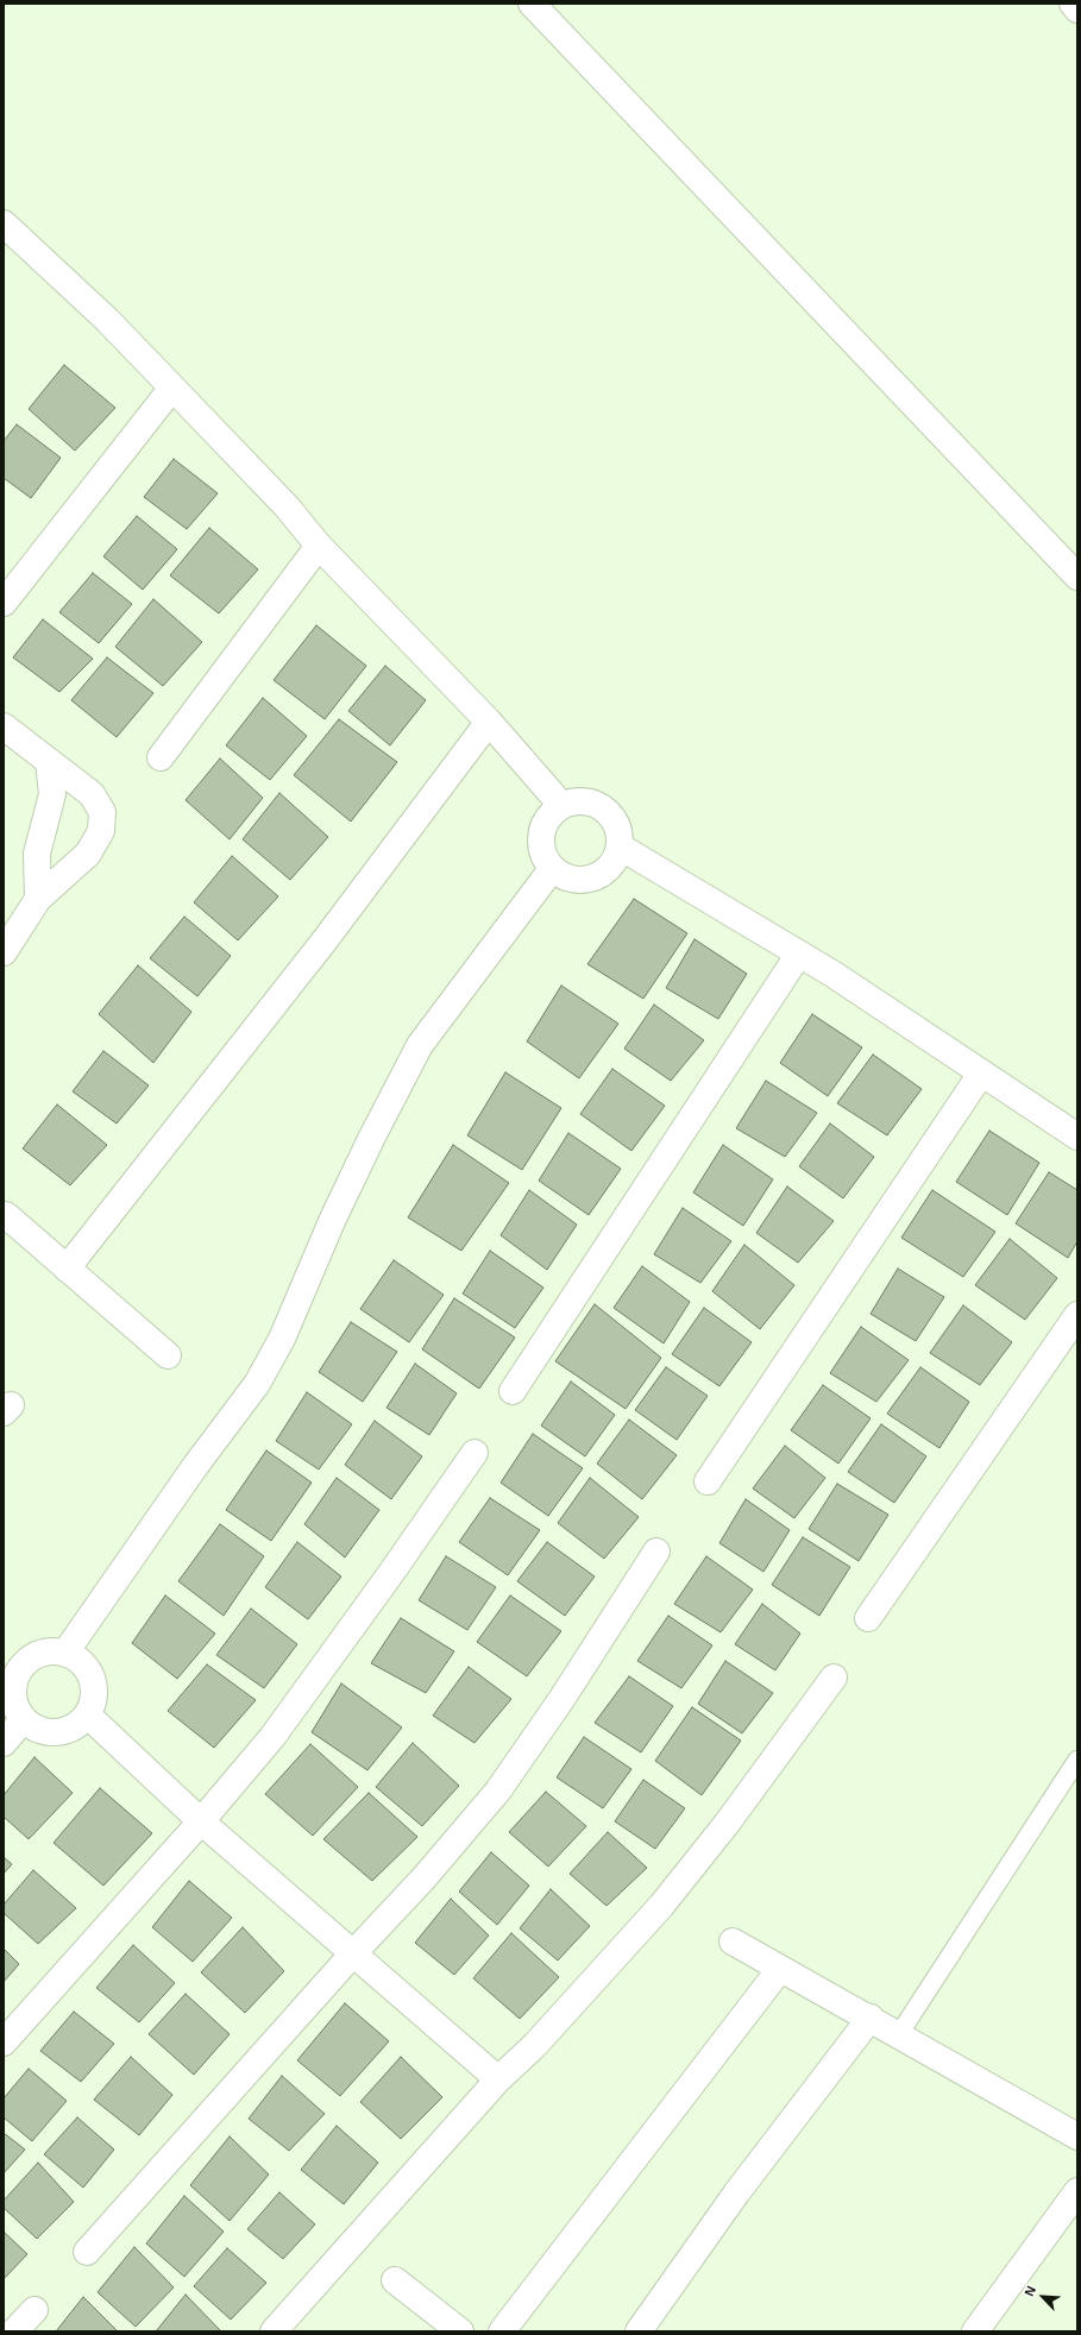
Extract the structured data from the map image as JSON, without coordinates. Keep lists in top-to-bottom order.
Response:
{
  "north": "top left"
}
